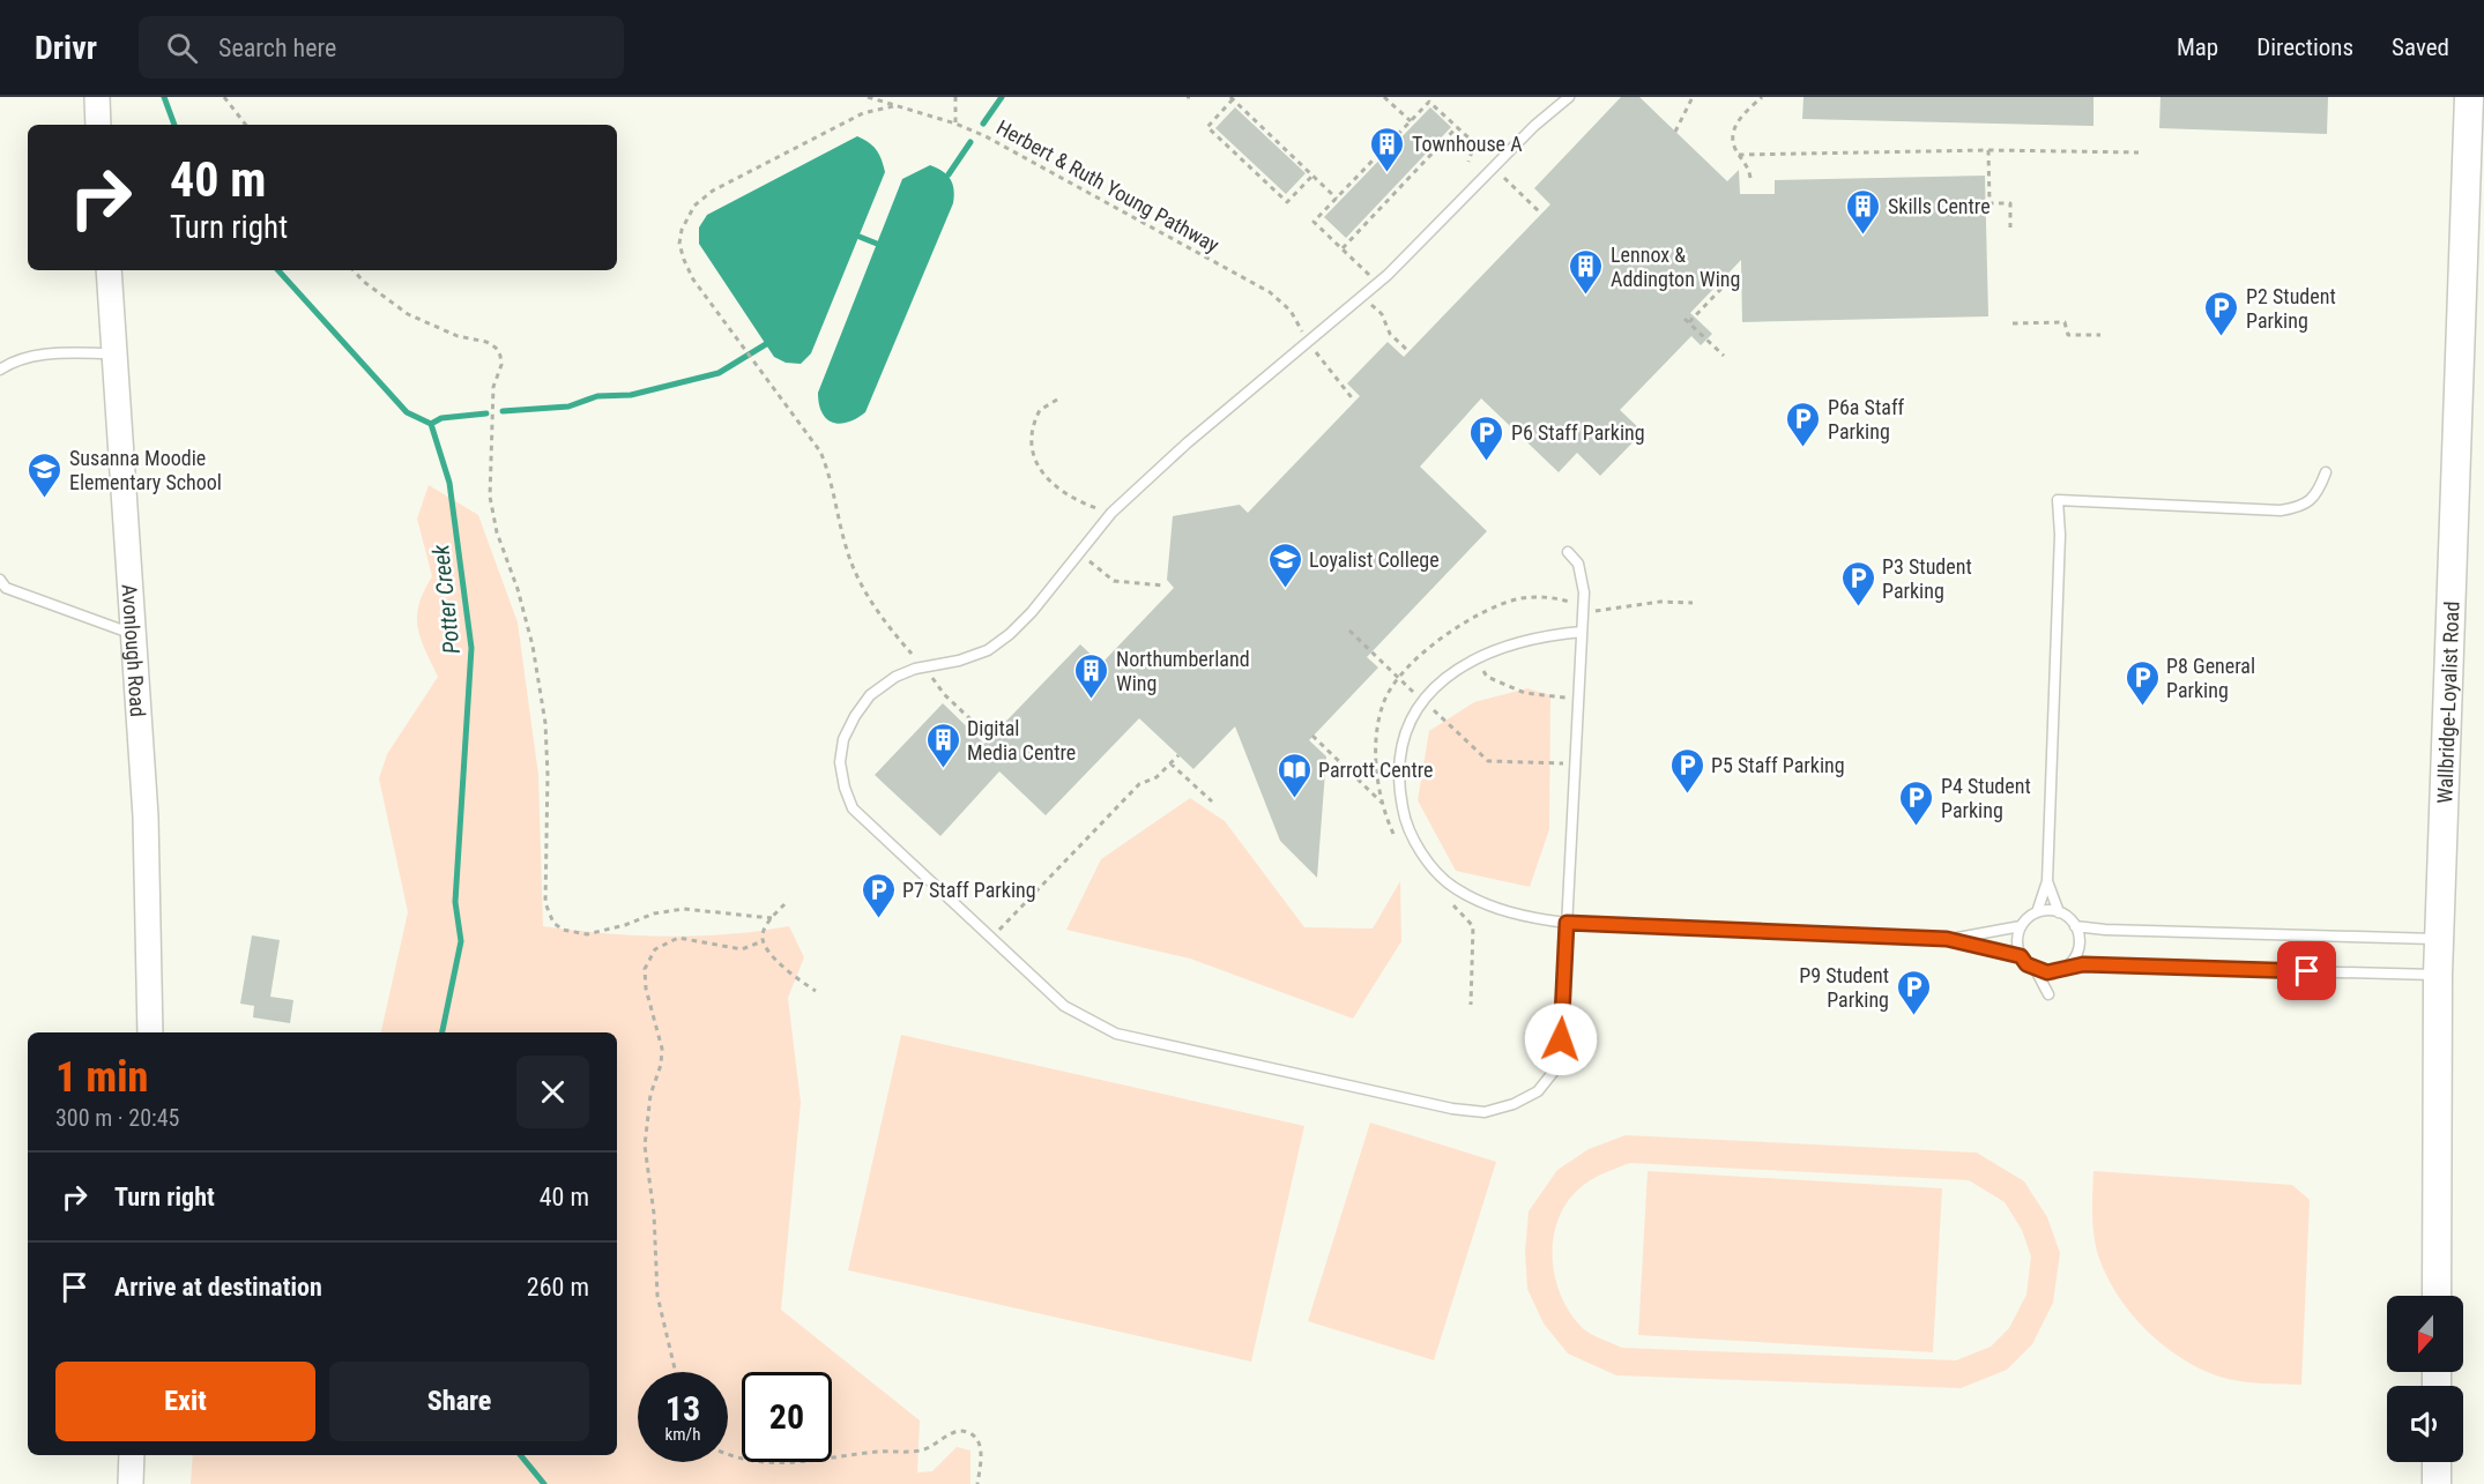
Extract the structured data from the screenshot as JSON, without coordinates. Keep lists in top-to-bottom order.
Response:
{
  "streets": {
    "main road": ["Wallbridge-Loyalist Road"],
    "street": ["Avonlough Road"],
    "path": ["Herbert & Ruth Young Pathway"]
  },
  "water": ["Potter Creek"],
  "places": {
    "building": [
      "Townhouse A",
      "Skills Centre",
      "Lennox & Addington Wing",
      "Northumberland Wing",
      "Digital Media Centre"
    ],
    "parking": [
      "P2 Student Parking",
      "P6a Staff Parking",
      "P6 Staff Parking",
      "P3 Student Parking",
      "P8 General Parking",
      "P5 Staff Parking",
      "P4 Student Parking",
      "P7 Staff Parking",
      "P9 Student Parking"
    ],
    "school or university": ["Susanna Moodie Elementary School", "Loyalist College"],
    "library": ["Parrott Centre"]
  },
  "north": "bottom",
  "page": {
    "header": "Drivr",
    "search": "Search here",
    "nav": ["Map", "Directions", "Saved"],
    "turn": ["40 m", "Turn right"],
    "heading": ["1 min", "300 m · 20:45"],
    "list": [
      {
        "name": "Turn right",
        "value": "40 m"
      },
      {
        "name": "Arrive at destination",
        "value": "260 m"
      }
    ],
    "buttons": ["Exit", "Share"],
    "speed": "13 km/h",
    "limit": "20"
  }
}
